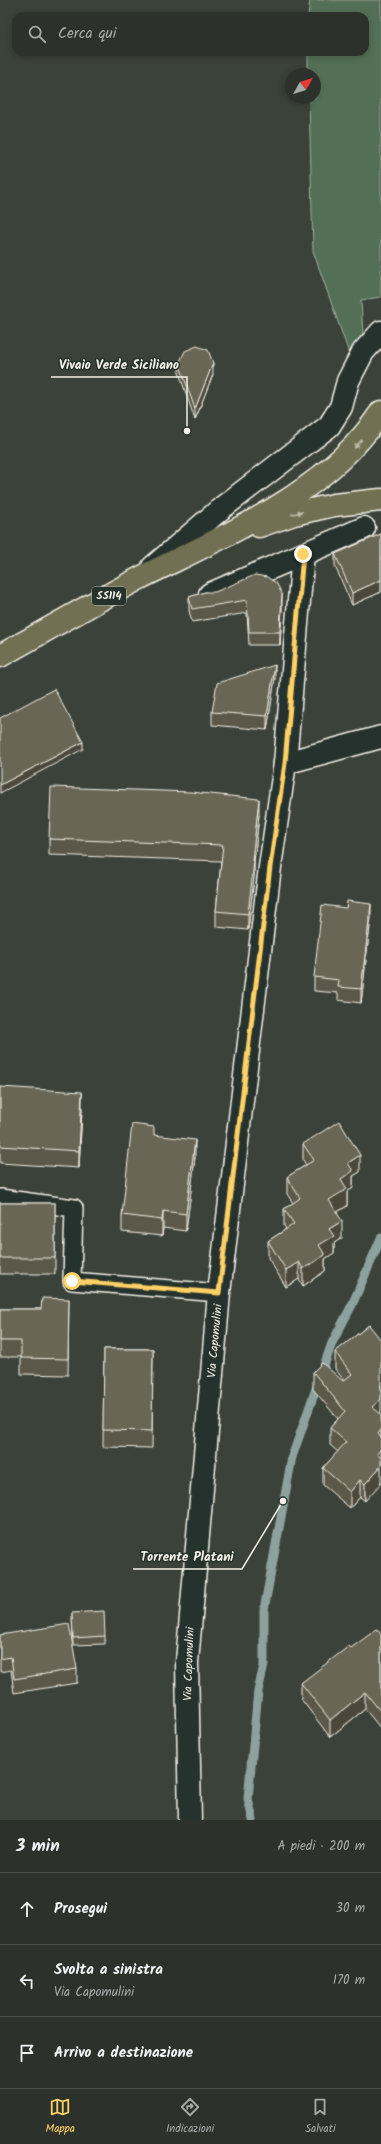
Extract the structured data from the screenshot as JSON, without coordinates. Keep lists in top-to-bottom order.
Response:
{
  "streets": {
    "main road": ["SS114"],
    "street": ["Via Capomulini"]
  },
  "places": ["Vivaio Verde Siciliano", "Torrente Platani"],
  "north": "top right",
  "page": {
    "search": "Cerca qui",
    "heading": ["3 min", "A piedi · 200 m"],
    "list": [
      ["Prosegui", "30 m"],
      ["Svolta a sinistra", "Via Capomulini", "170 m"],
      "Arrivo a destinazione"
    ],
    "nav": ["Mappa", "Indicazioni", "Salvati"]
  }
}
